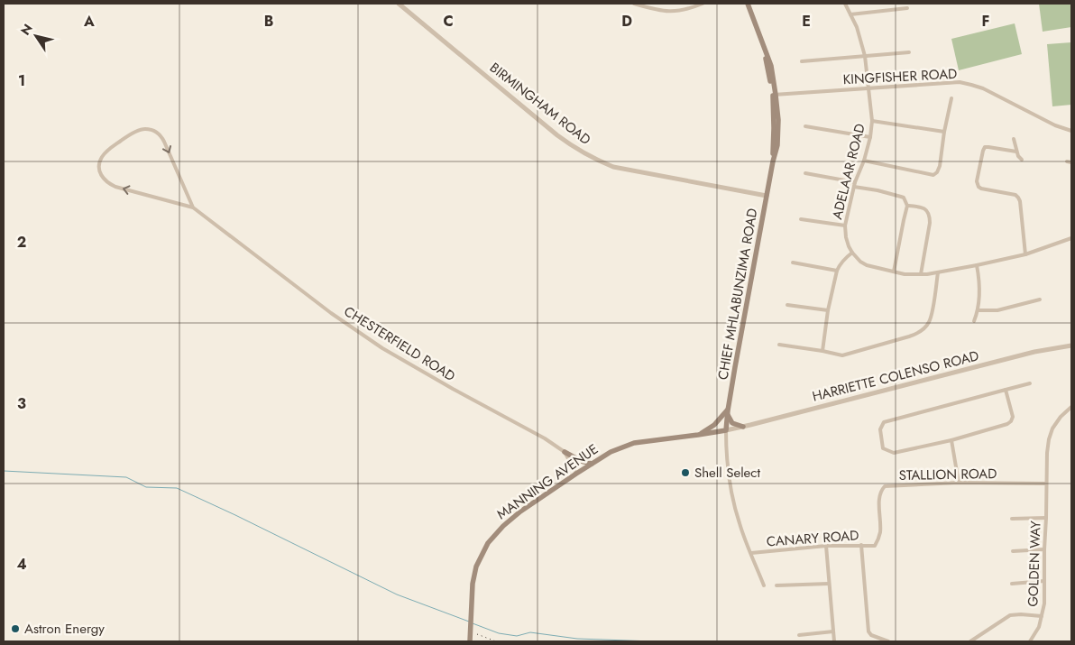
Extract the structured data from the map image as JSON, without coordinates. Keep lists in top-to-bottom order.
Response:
{
  "streets": {
    "main road": ["CHIEF MHLABUNZIMA ROAD", "MANNING AVENUE"],
    "street": [
      "KINGFISHER ROAD",
      "BIRMINGHAM ROAD",
      "ADELAAR ROAD",
      "CHESTERFIELD ROAD",
      "HARRIETTE COLENSO ROAD",
      "STALLION ROAD",
      "CANARY ROAD",
      "GOLDEN WAY"
    ]
  },
  "crossings": [
    ["KINGFISHER ROAD", "ADELAAR ROAD"],
    ["KINGFISHER ROAD", "CHIEF MHLABUNZIMA ROAD"],
    ["BIRMINGHAM ROAD", "CHIEF MHLABUNZIMA ROAD"],
    ["CHIEF MHLABUNZIMA ROAD", "HARRIETTE COLENSO ROAD"],
    ["CHIEF MHLABUNZIMA ROAD", "MANNING AVENUE"],
    ["CHESTERFIELD ROAD", "MANNING AVENUE"],
    ["HARRIETTE COLENSO ROAD", "MANNING AVENUE"],
    ["STALLION ROAD", "CANARY ROAD"],
    ["STALLION ROAD", "GOLDEN WAY"]
  ],
  "places": ["Shell Select", "Astron Energy"],
  "north": "top left",
  "grid": {
    "columns": [
      "A",
      "B",
      "C",
      "D",
      "E",
      "F"
    ],
    "rows": [
      "1",
      "2",
      "3",
      "4"
    ]
  }
}
